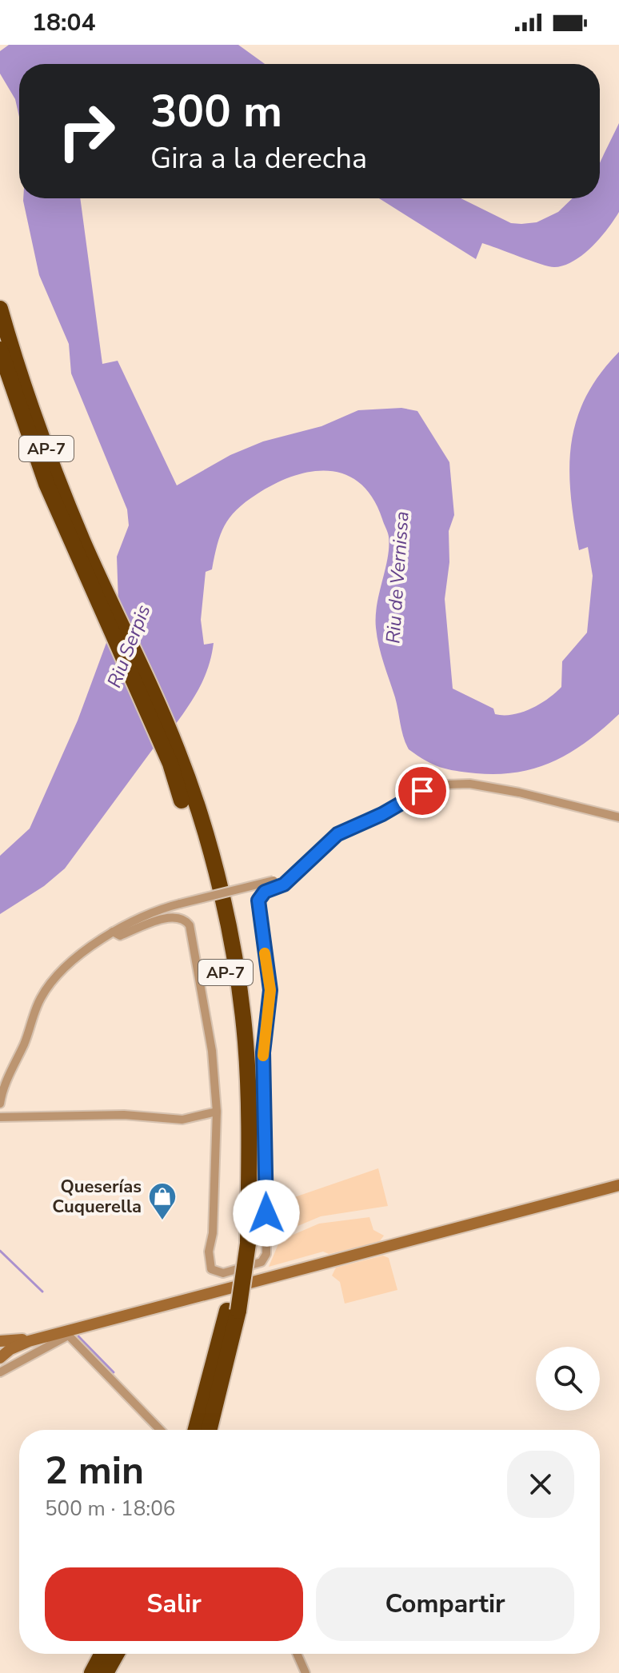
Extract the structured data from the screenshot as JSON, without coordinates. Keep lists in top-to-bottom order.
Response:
{
  "streets": {
    "highway": ["AP-7"]
  },
  "water": ["Riu de Vernissa", "Riu Serpis"],
  "places": {
    "shop": ["Queserías Cuquerella"]
  },
  "page": {
    "status": "18:04",
    "turn": ["300 m", "Gira a la derecha"],
    "heading": ["2 min", "500 m · 18:06"],
    "buttons": ["Salir", "Compartir"]
  }
}
